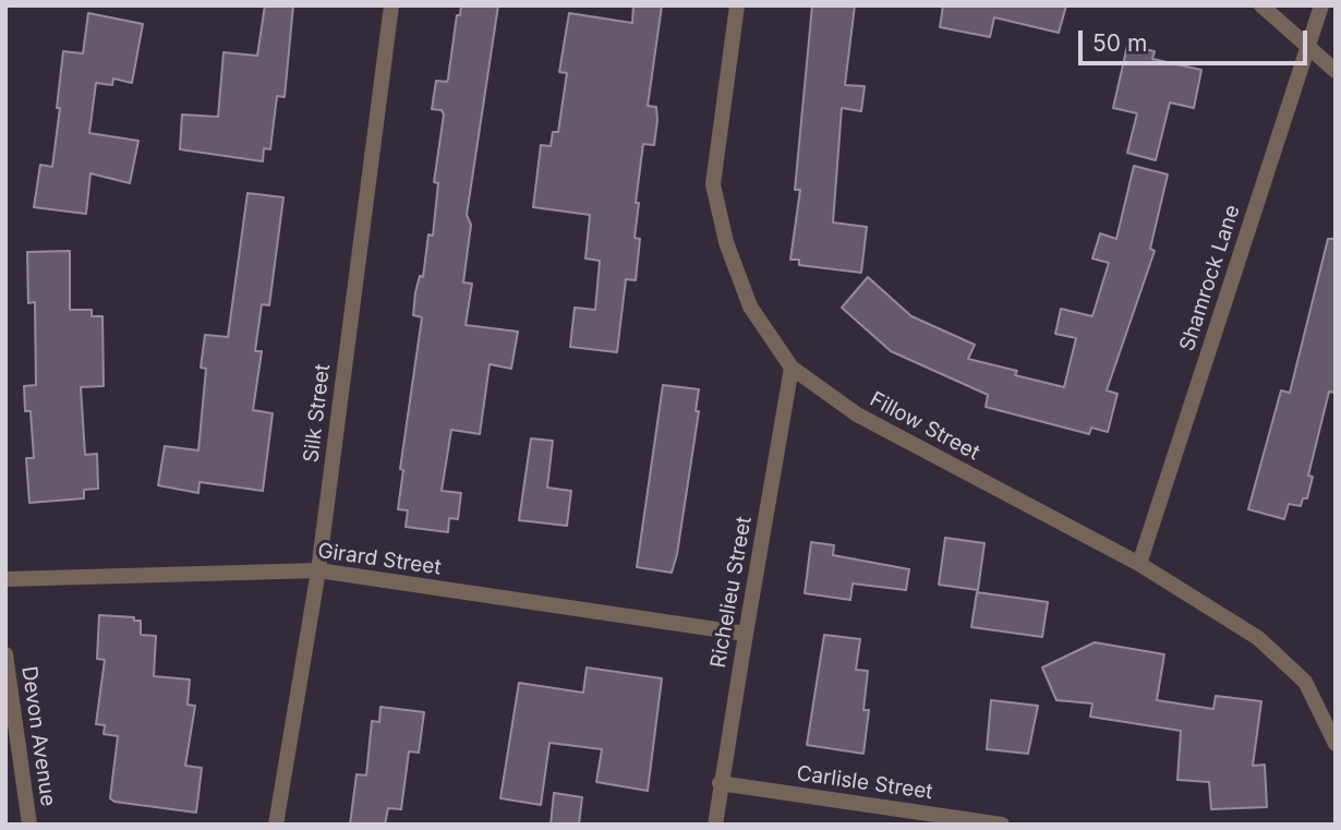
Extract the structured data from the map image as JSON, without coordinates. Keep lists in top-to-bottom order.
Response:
{
  "streets": {
    "street": [
      "Shamrock Lane",
      "Silk Street",
      "Fillow Street",
      "Girard Street",
      "Richelieu Street",
      "Devon Avenue",
      "Carlisle Street"
    ]
  },
  "crossings": [
    ["Shamrock Lane", "Fillow Street"],
    ["Silk Street", "Girard Street"],
    ["Fillow Street", "Richelieu Street"],
    ["Girard Street", "Richelieu Street"],
    ["Richelieu Street", "Carlisle Street"]
  ],
  "scale_bar": "50 m"
}
